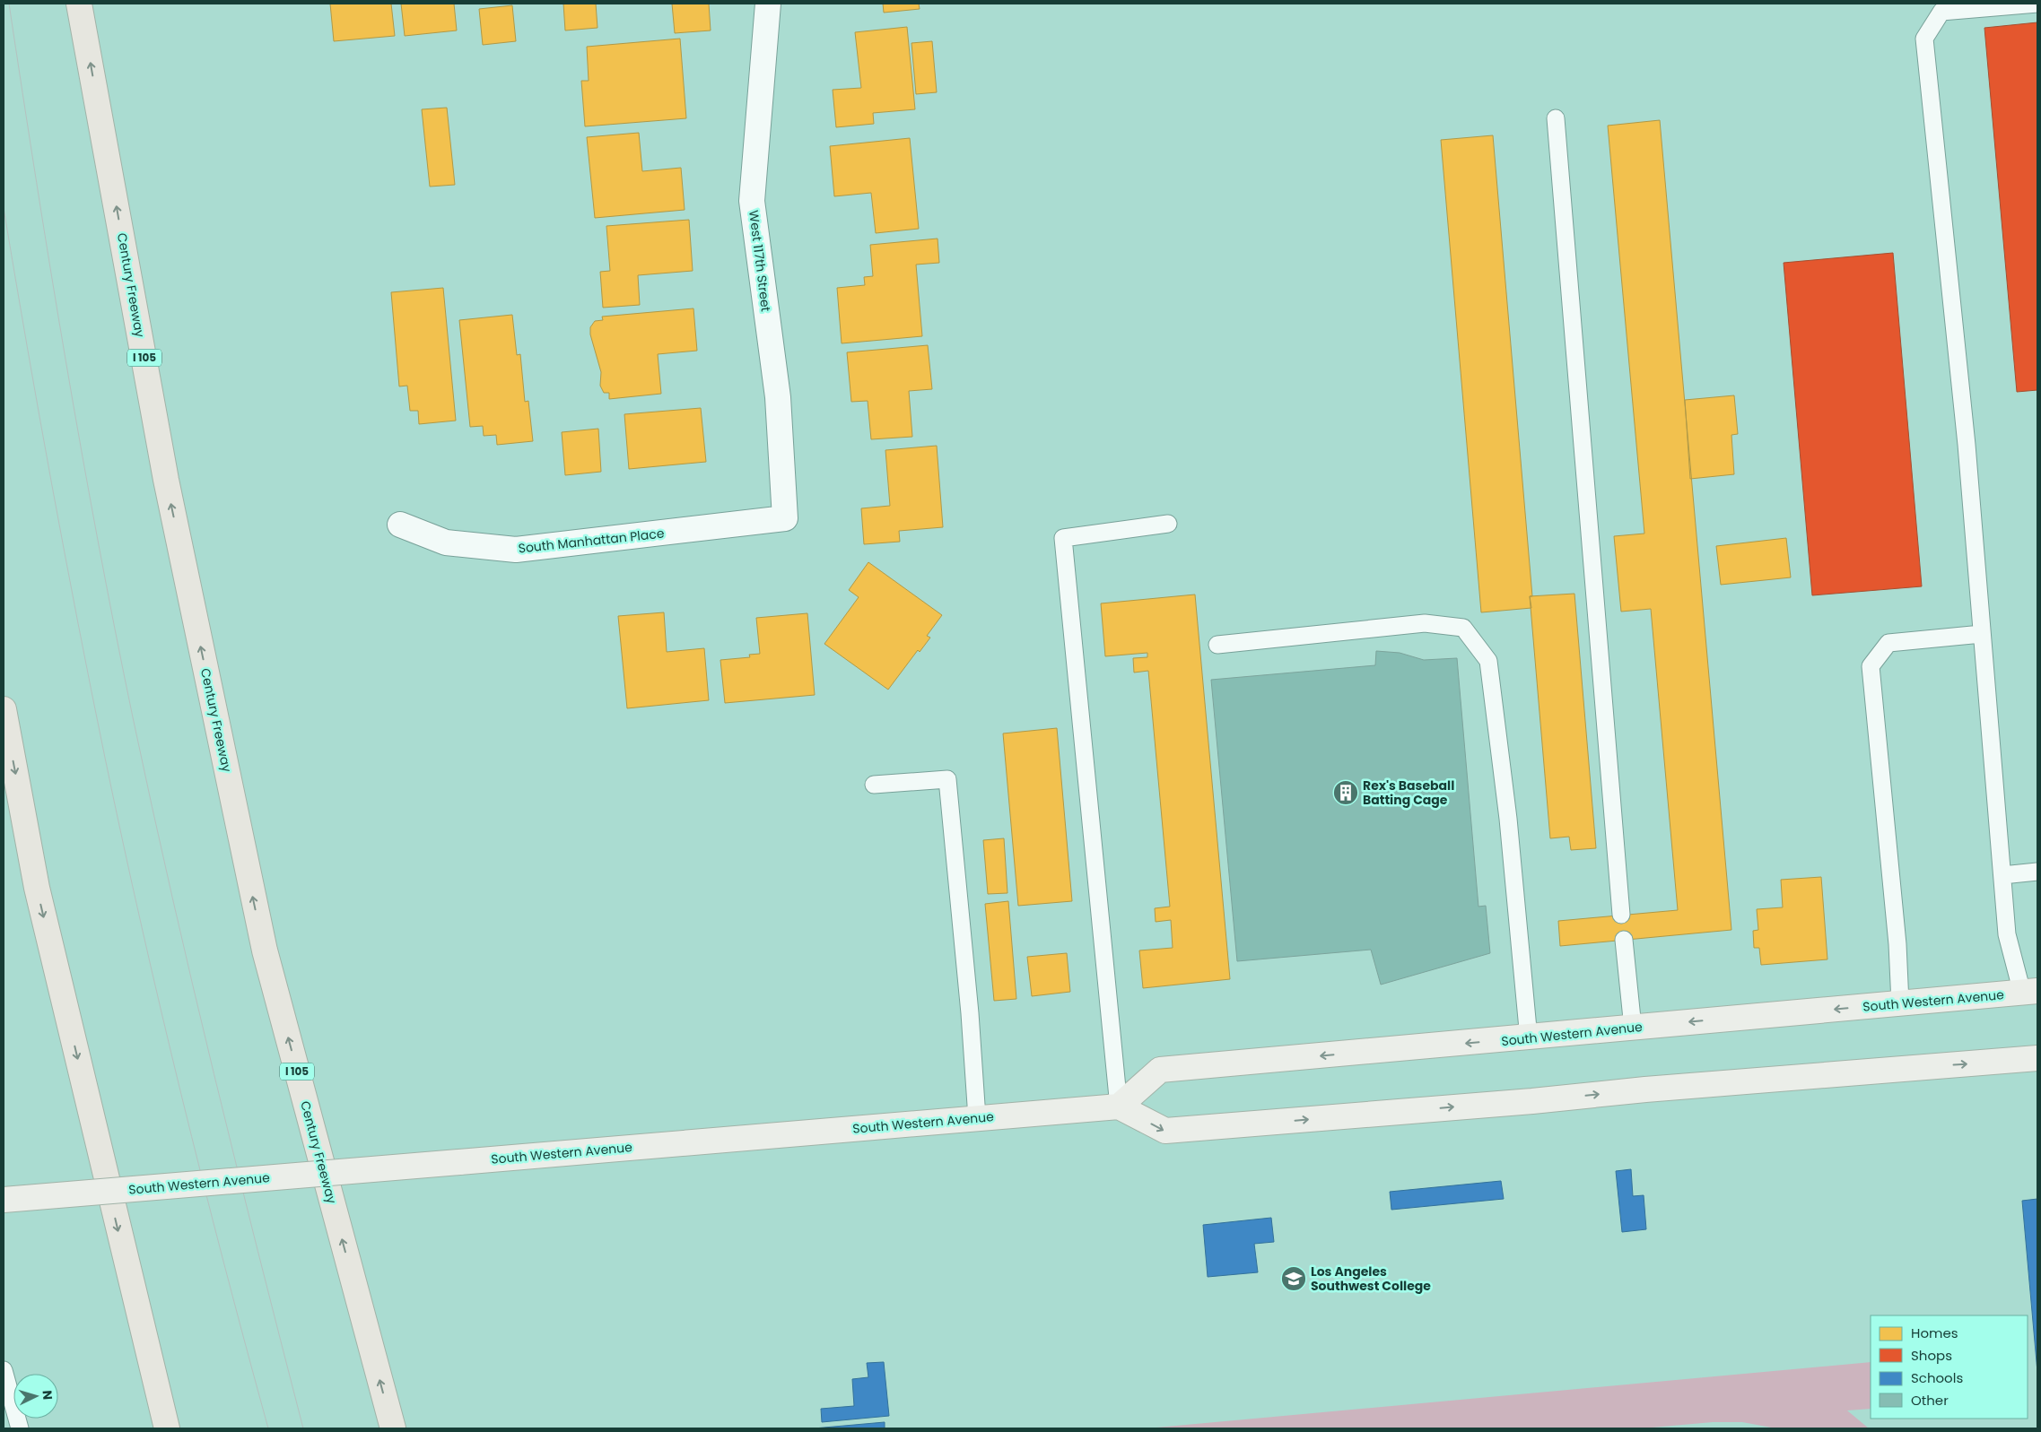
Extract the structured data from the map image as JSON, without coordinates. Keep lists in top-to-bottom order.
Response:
{
  "streets": {
    "highway": ["Century Freeway", "I 105"],
    "main road": ["South Western Avenue"],
    "street": ["West 117th Street", "South Manhattan Place"]
  },
  "crossings": [
    ["West 117th Street", "South Manhattan Place"]
  ],
  "places": {
    "building": ["Rex's Baseball Batting Cage"],
    "school or university": ["Los Angeles Southwest College"]
  },
  "legend": [
    "Homes",
    "Shops",
    "Schools",
    "Other"
  ],
  "north": "right"
}
